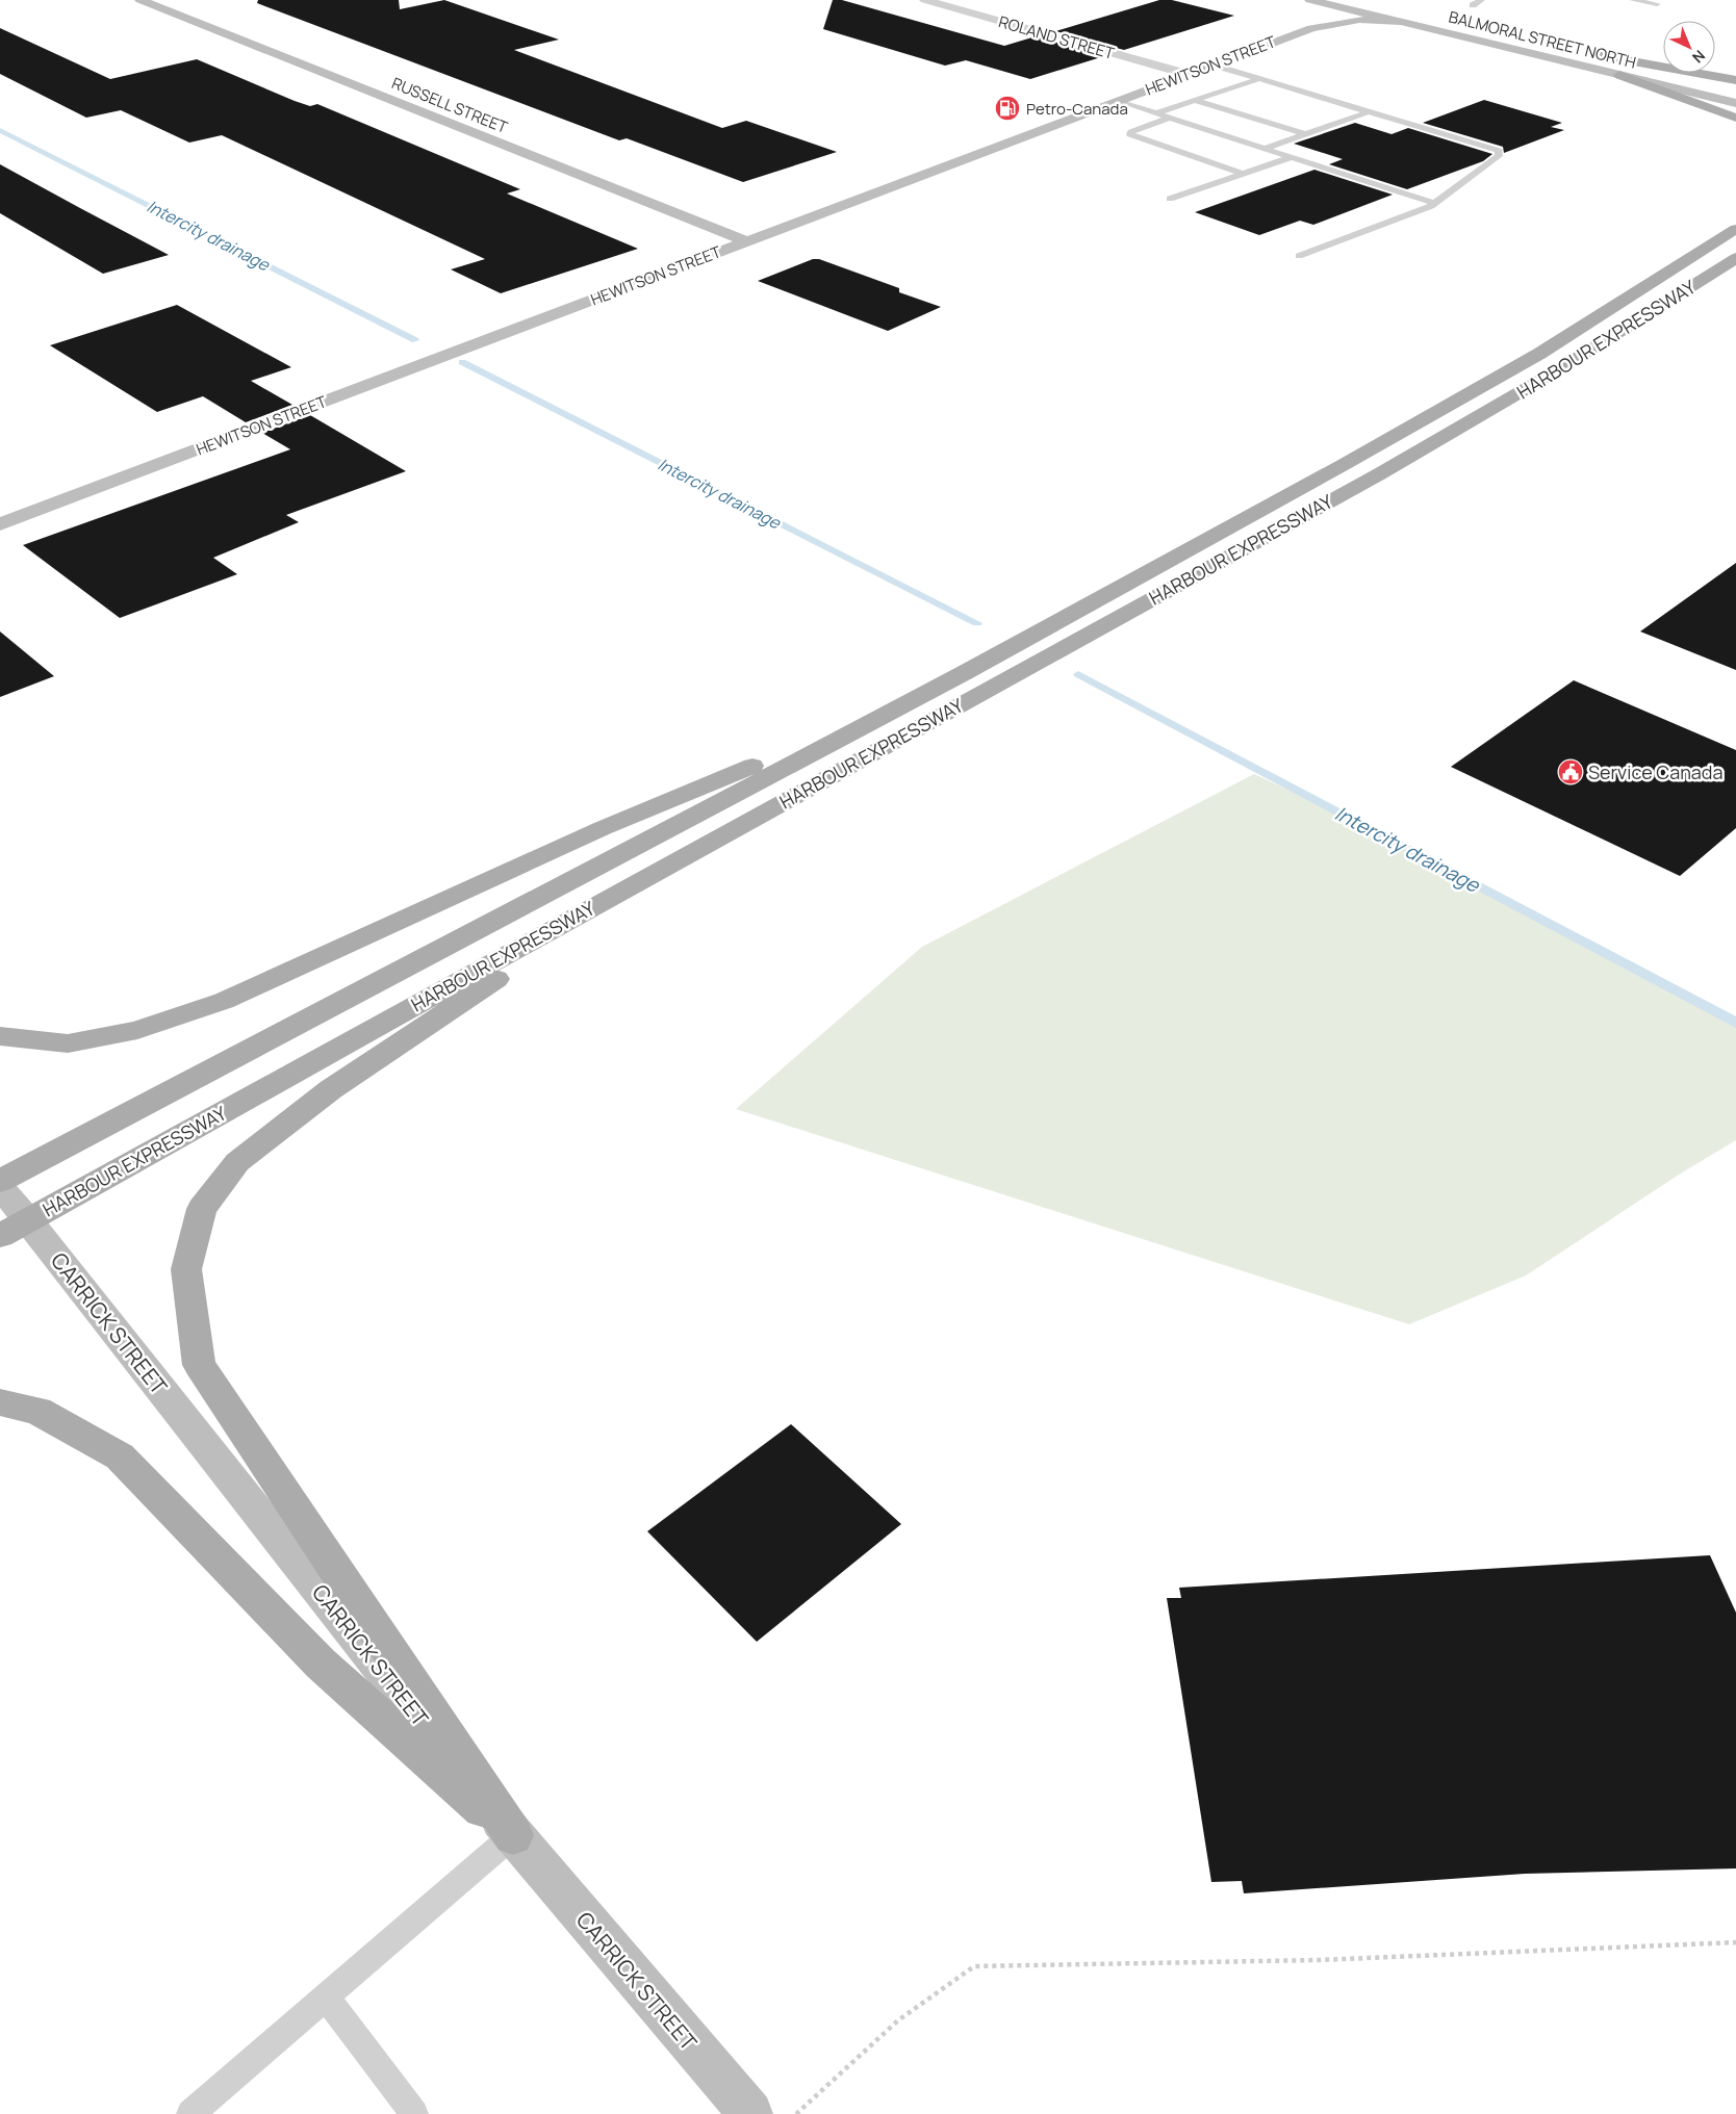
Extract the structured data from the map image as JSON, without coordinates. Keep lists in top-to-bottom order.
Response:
{
  "streets": {
    "main road": ["HARBOUR EXPRESSWAY"],
    "street": [
      "ROLAND STREET",
      "BALMORAL STREET NORTH",
      "HEWITSON STREET",
      "RUSSELL STREET",
      "CARRICK STREET"
    ]
  },
  "crossings": [
    ["ROLAND STREET", "HEWITSON STREET"],
    ["HEWITSON STREET", "RUSSELL STREET"],
    ["HARBOUR EXPRESSWAY", "CARRICK STREET"]
  ],
  "water": ["Intercity drainage"],
  "places": {
    "fuel station": ["Petro-Canada"],
    "public building": ["Service Canada"]
  },
  "north": "bottom right"
}
